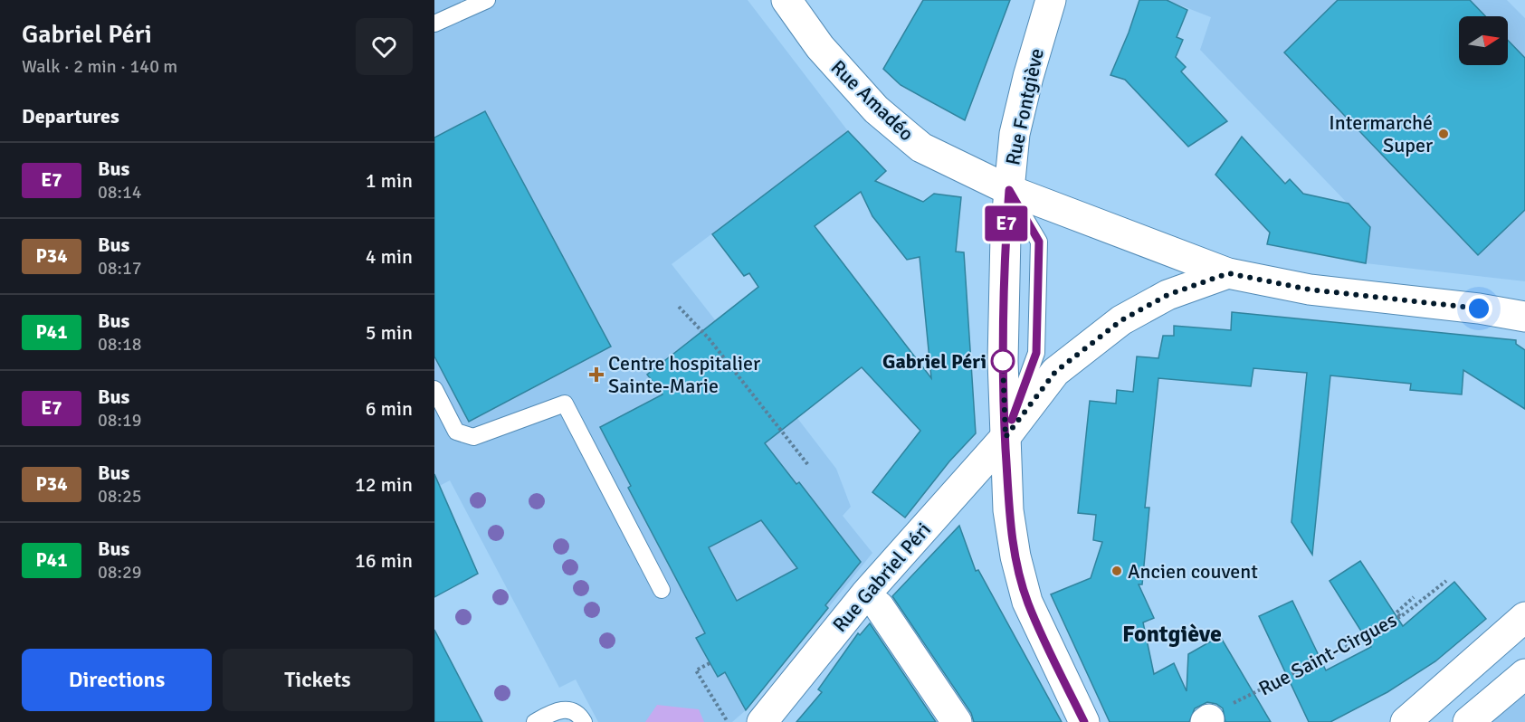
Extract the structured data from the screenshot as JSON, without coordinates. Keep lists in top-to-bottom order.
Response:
{
  "streets": {
    "street": ["Rue Amadéo", "Rue Fontgiève", "Rue Gabriel Péri"],
    "path": ["Rue Saint-Cirgues"]
  },
  "crossings": [
    ["Rue Amadéo", "Rue Fontgiève"],
    ["Rue Amadéo", "Rue Gabriel Péri"],
    ["Rue Fontgiève", "Rue Gabriel Péri"]
  ],
  "districts": ["Fontgiève"],
  "places": {
    "other": ["Intermarché Super", "Gabriel Péri", "Ancien couvent"],
    "health": ["Centre hospitalier Sainte-Marie"]
  },
  "lines": ["bus line E7"],
  "north": "right",
  "page": {
    "heading": [
      ["Gabriel Péri", "Walk · 2 min · 140 m"],
      "Departures"
    ],
    "on_map": "E7",
    "list": [
      {
        "mark": "E7",
        "name": "Bus",
        "note": "08:14",
        "value": "1 min"
      },
      {
        "mark": "P34",
        "name": "Bus",
        "note": "08:17",
        "value": "4 min"
      },
      {
        "mark": "P41",
        "name": "Bus",
        "note": "08:18",
        "value": "5 min"
      },
      {
        "mark": "E7",
        "name": "Bus",
        "note": "08:19",
        "value": "6 min"
      },
      {
        "mark": "P34",
        "name": "Bus",
        "note": "08:25",
        "value": "12 min"
      },
      {
        "mark": "P41",
        "name": "Bus",
        "note": "08:29",
        "value": "16 min"
      }
    ],
    "buttons": ["Directions", "Tickets"]
  }
}
